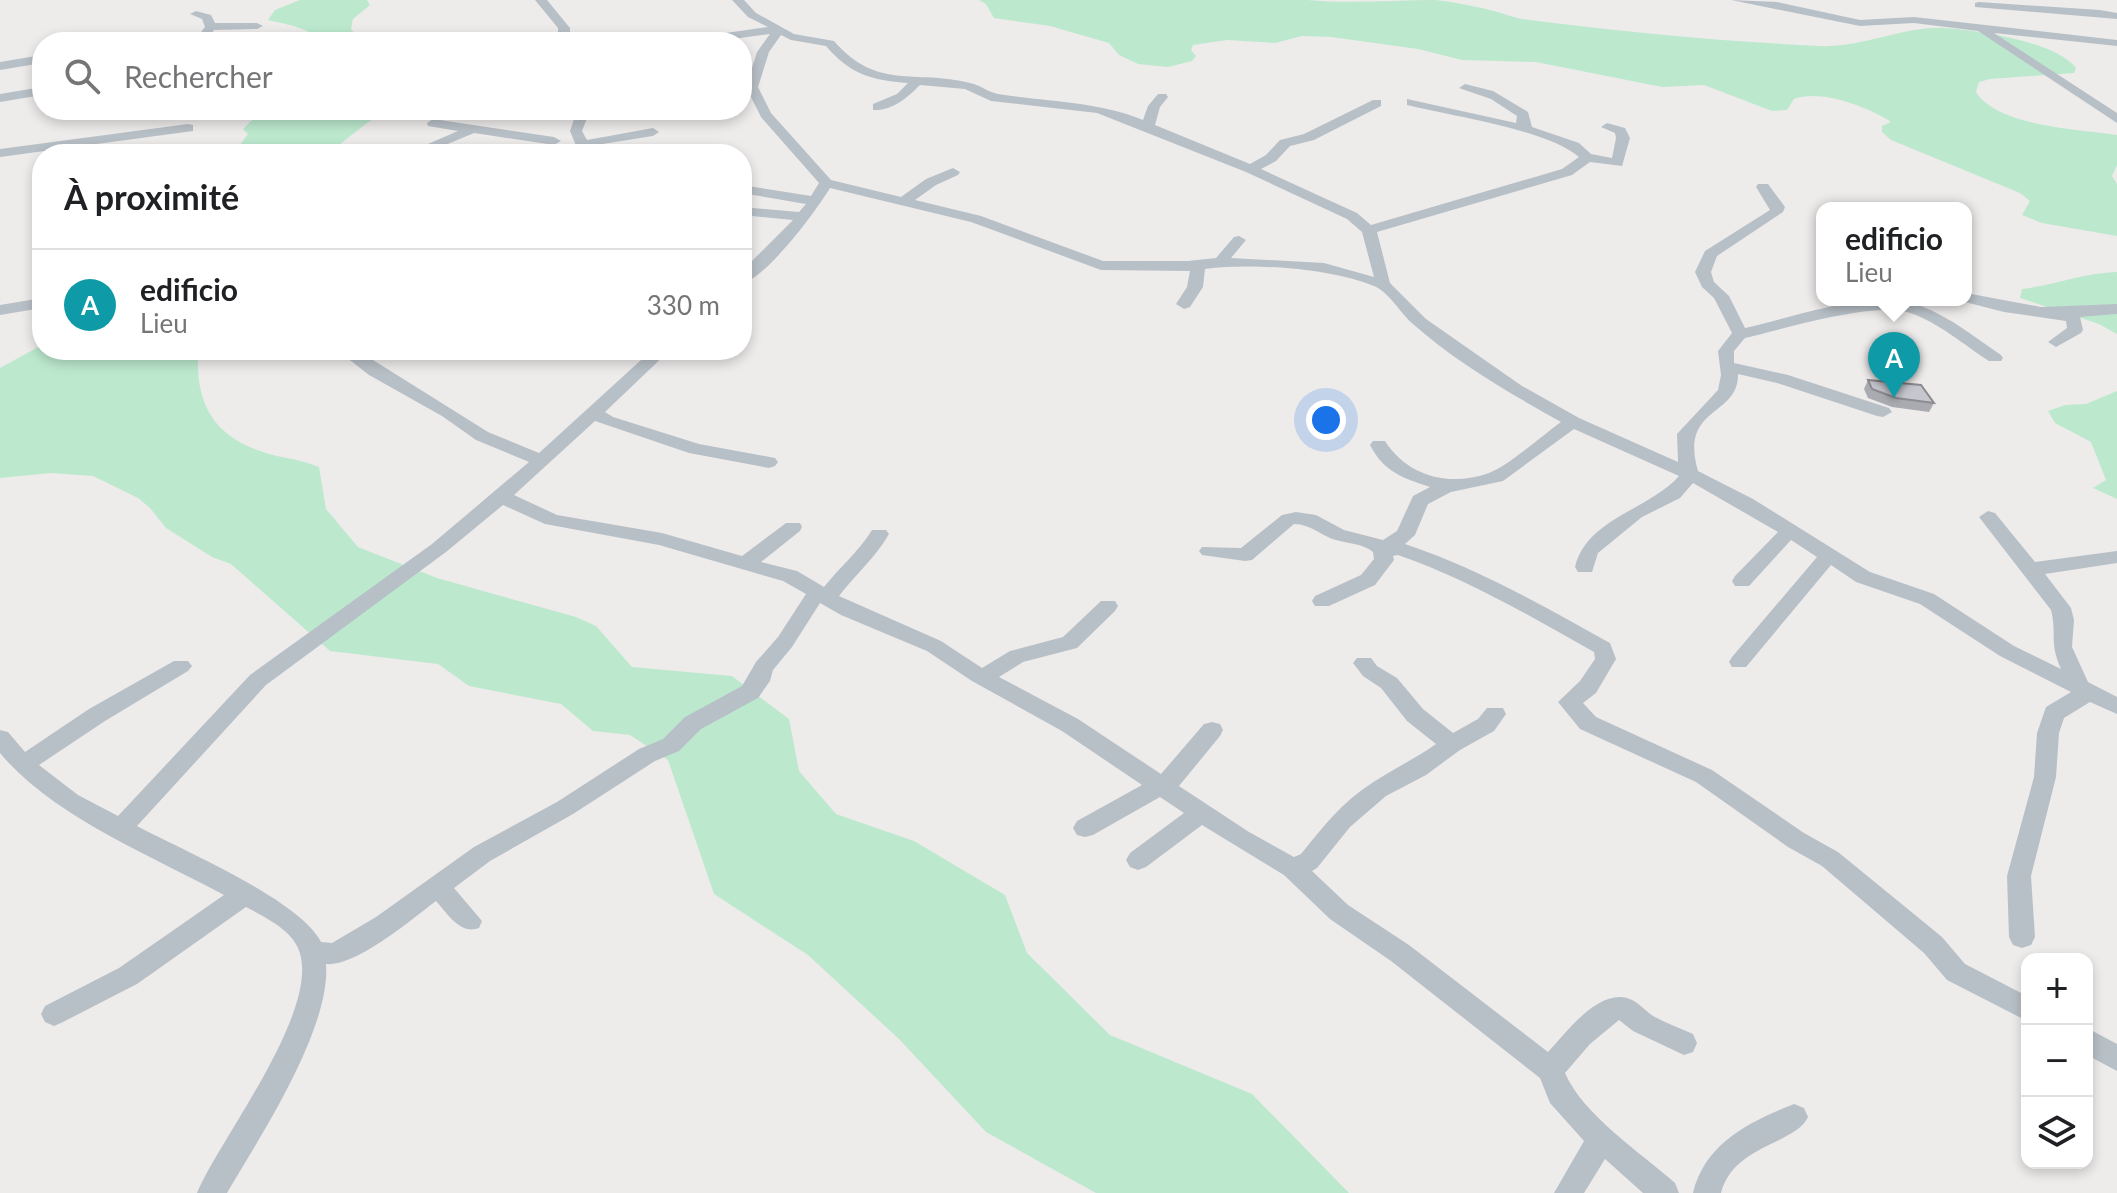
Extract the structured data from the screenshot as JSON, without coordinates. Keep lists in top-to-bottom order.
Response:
{
  "page": {
    "search": "Rechercher",
    "heading": "À proximité",
    "popup": ["edificio", "Lieu"],
    "list": [
      {
        "mark": "A",
        "name": "edificio",
        "note": "Lieu",
        "value": "330 m"
      }
    ],
    "pins": "A",
    "map_buttons": ["+", "−"]
  }
}
